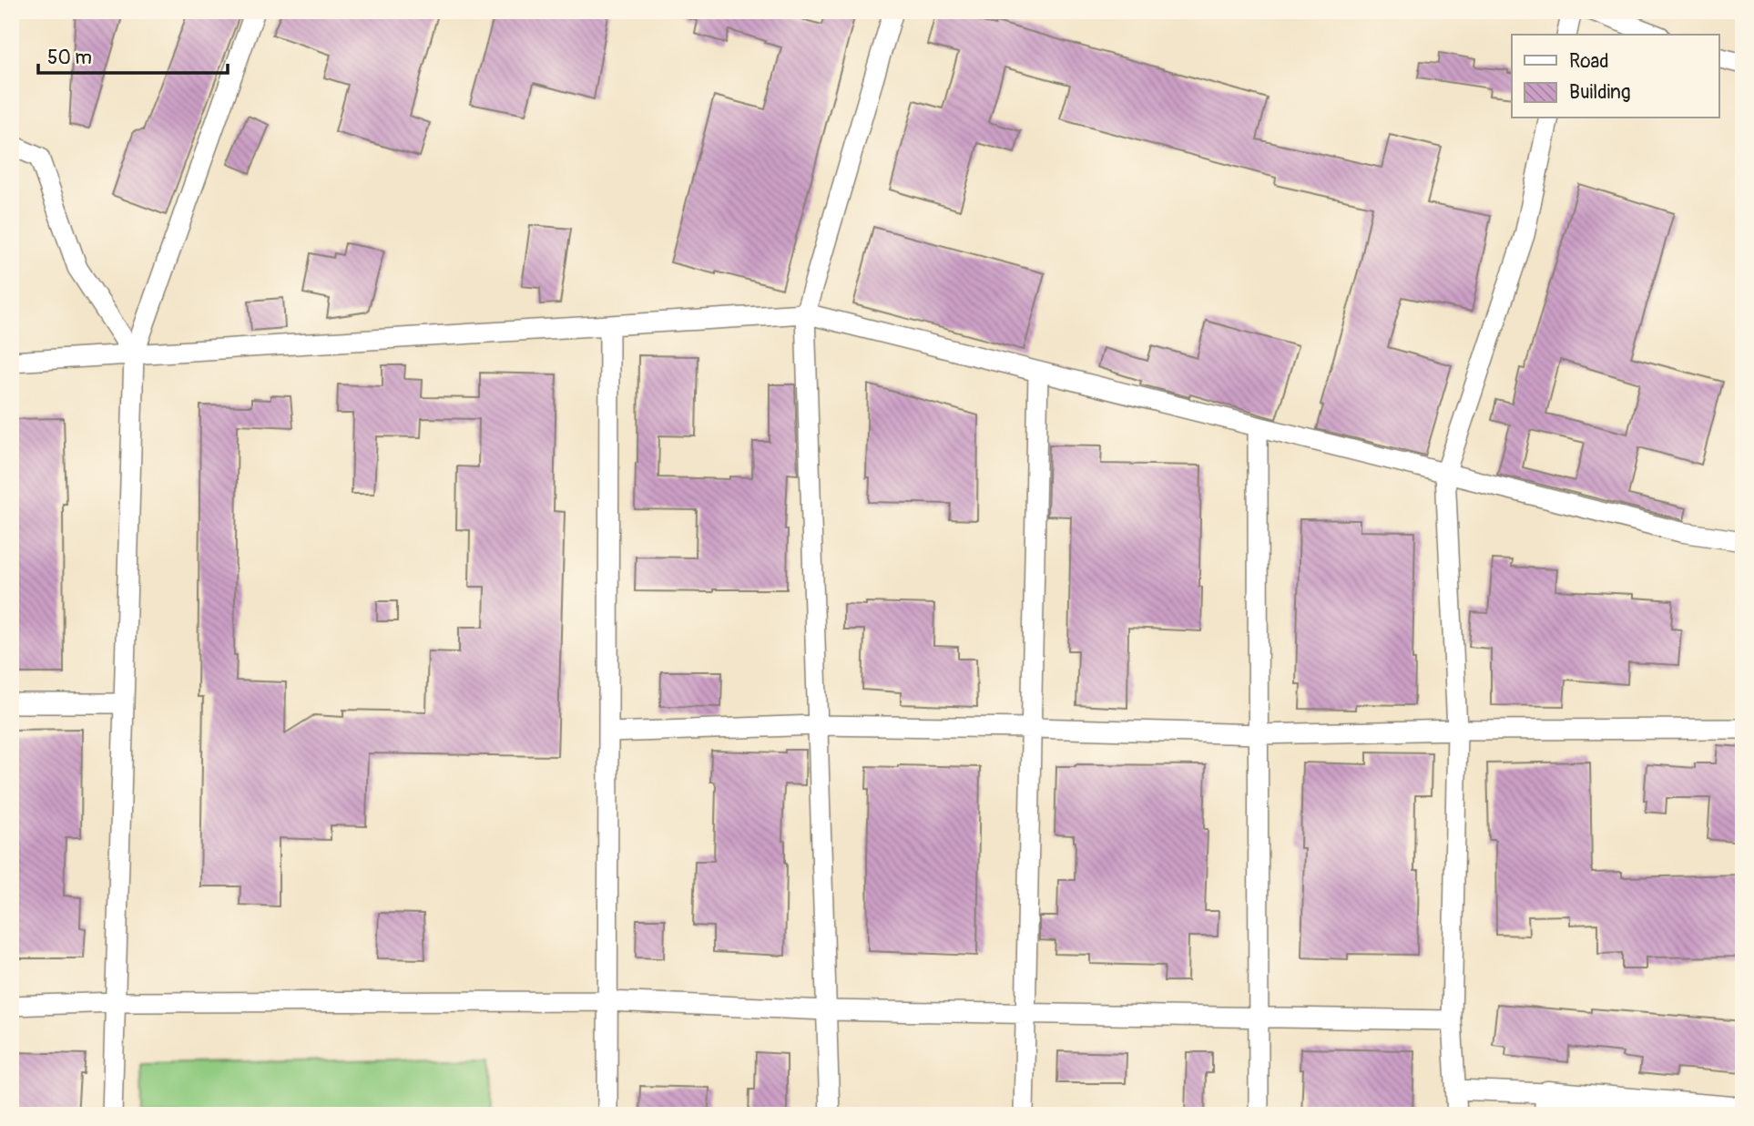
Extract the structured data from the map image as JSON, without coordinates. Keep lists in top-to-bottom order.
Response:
{
  "legend": ["Road", "Building"],
  "scale_bar": "50 m"
}
